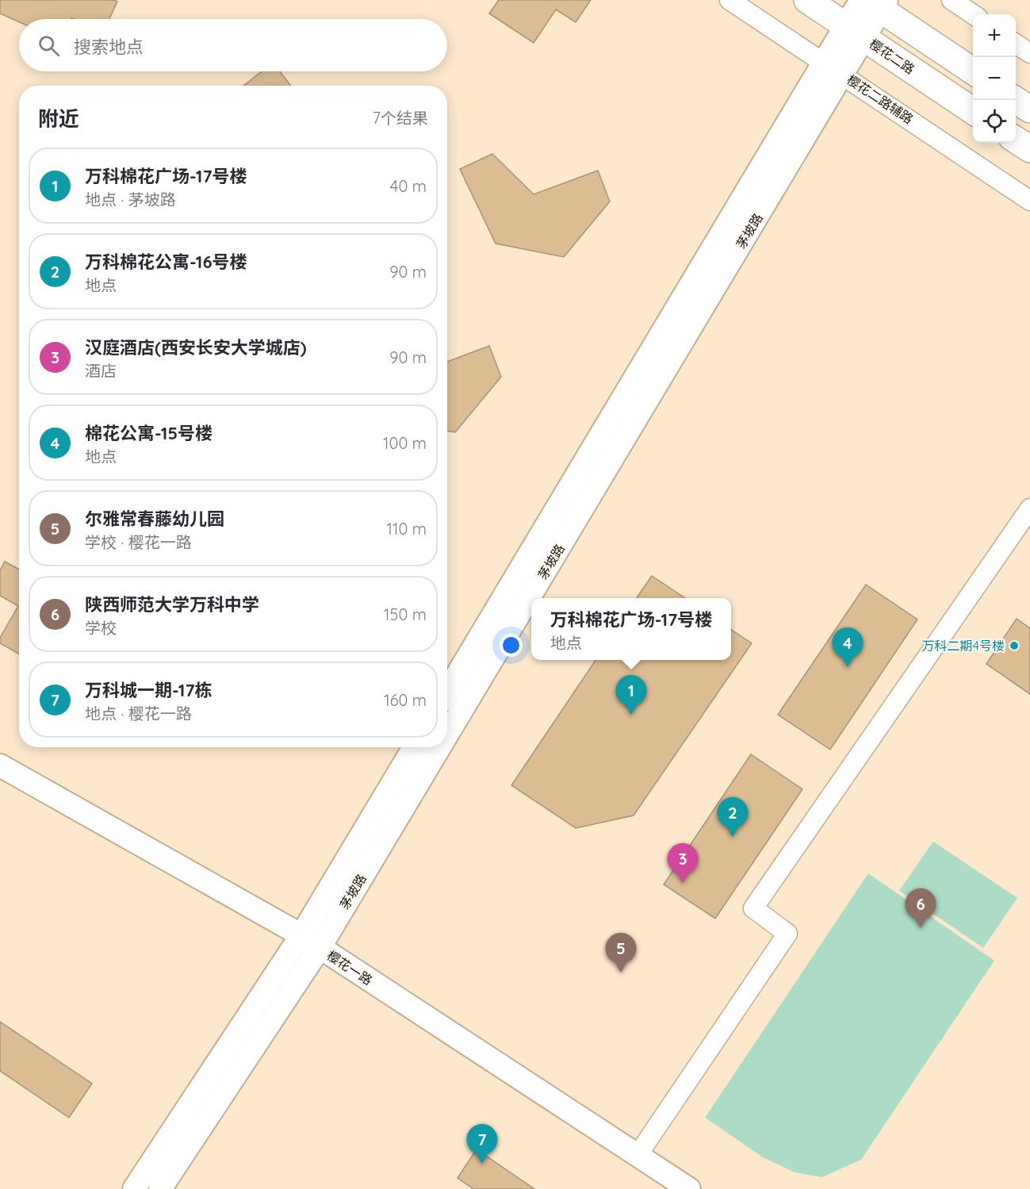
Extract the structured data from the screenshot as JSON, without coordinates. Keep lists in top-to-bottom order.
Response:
{
  "streets": {
    "main road": ["樱花二路"],
    "street": ["樱花二路辅路", "茅坡路", "樱花一路"]
  },
  "crossings": [
    ["樱花二路", "茅坡路"],
    ["樱花二路辅路", "茅坡路"],
    ["茅坡路", "樱花一路"]
  ],
  "places": ["万科二期4号楼"],
  "page": {
    "map_buttons": ["+", "−"],
    "search": "搜索地点",
    "heading": ["附近", "7个结果"],
    "list": [
      {
        "mark": "1",
        "name": "万科棉花广场-17号楼",
        "note": "地点 · 茅坡路",
        "value": "40 m"
      },
      {
        "mark": "2",
        "name": "万科棉花公寓-16号楼",
        "note": "地点",
        "value": "90 m"
      },
      {
        "mark": "3",
        "name": "汉庭酒店(西安长安大学城店)",
        "note": "酒店",
        "value": "90 m"
      },
      {
        "mark": "4",
        "name": "棉花公寓-15号楼",
        "note": "地点",
        "value": "100 m"
      },
      {
        "mark": "5",
        "name": "尔雅常春藤幼儿园",
        "note": "学校 · 樱花一路",
        "value": "110 m"
      },
      {
        "mark": "6",
        "name": "陕西师范大学万科中学",
        "note": "学校",
        "value": "150 m"
      },
      {
        "mark": "7",
        "name": "万科城一期-17栋",
        "note": "地点 · 樱花一路",
        "value": "160 m"
      }
    ],
    "popup": ["万科棉花广场-17号楼", "地点"],
    "pins": [
      "4",
      "1",
      "2",
      "3",
      "6",
      "5",
      "7"
    ]
  }
}
